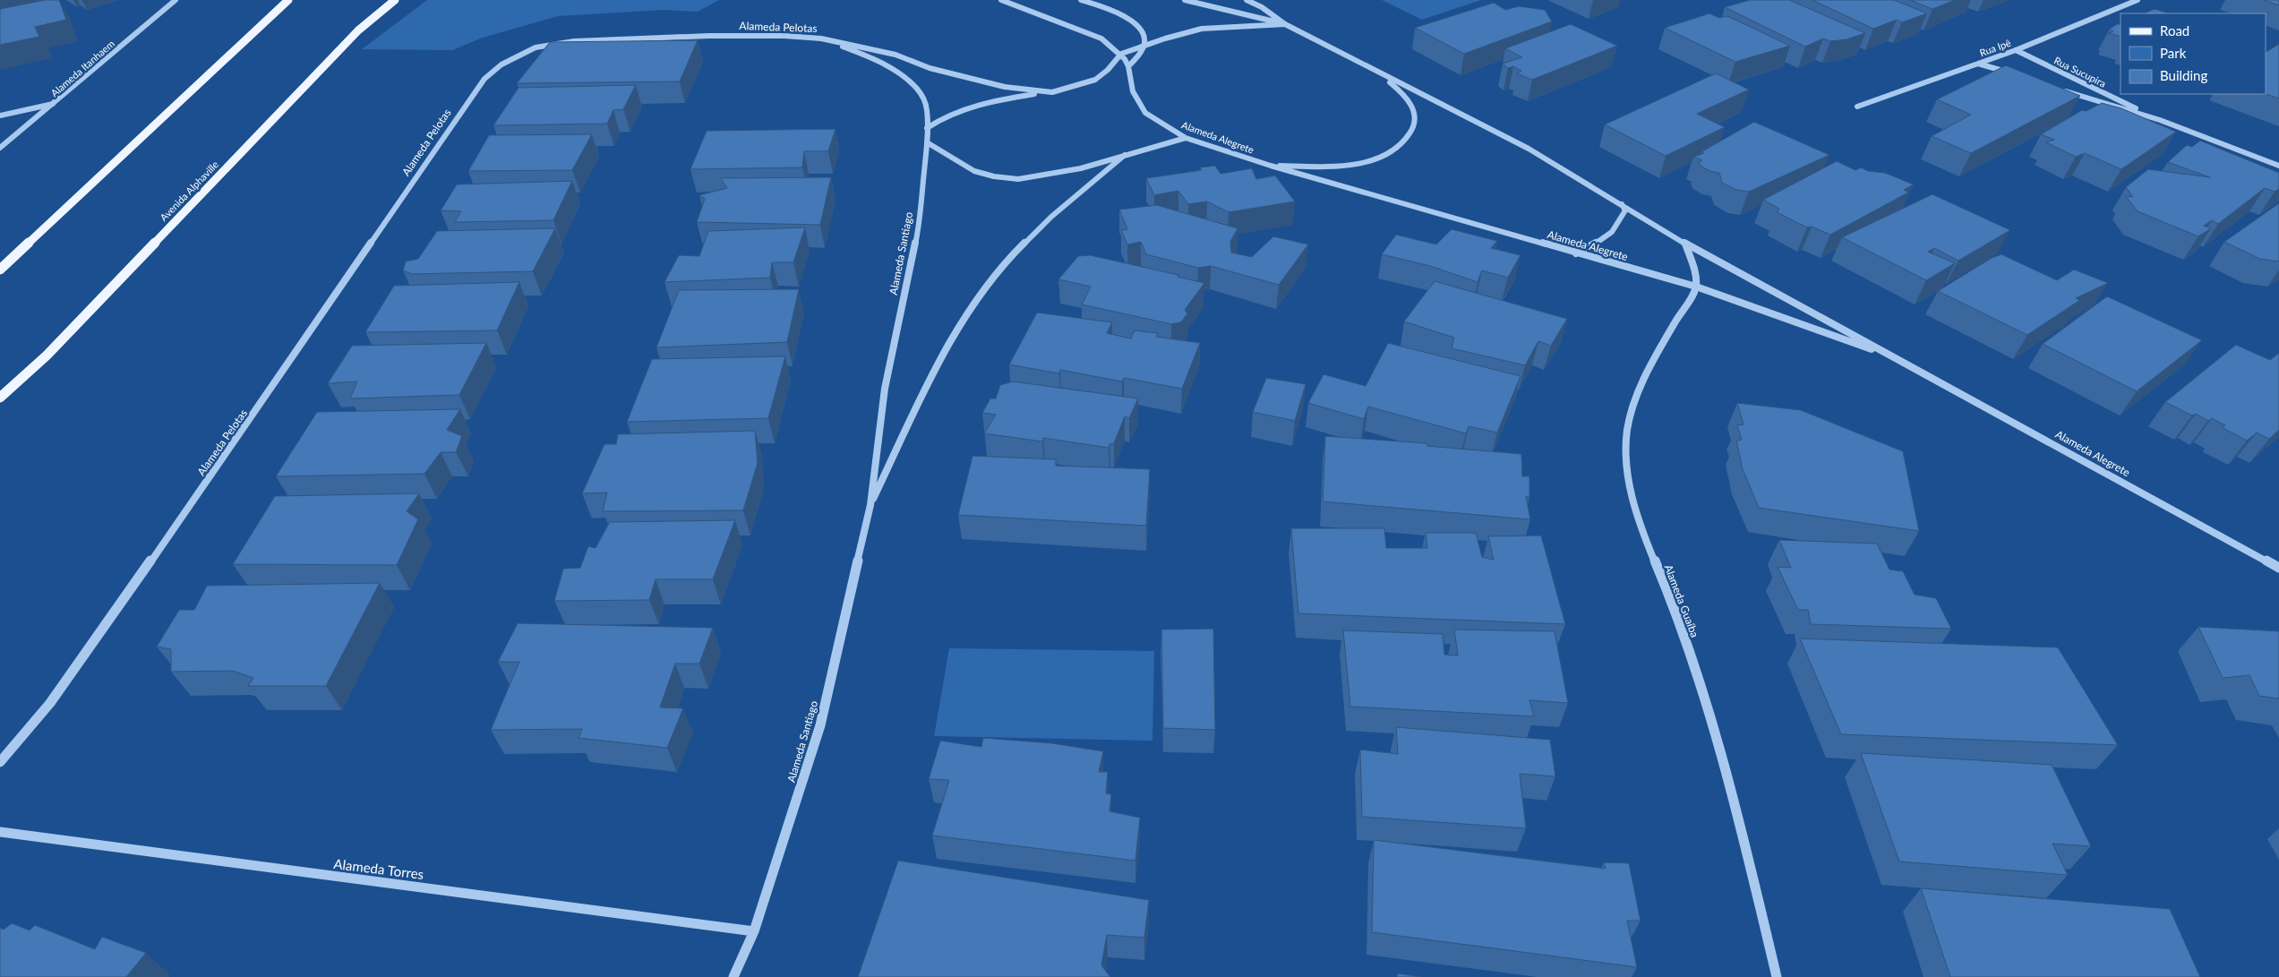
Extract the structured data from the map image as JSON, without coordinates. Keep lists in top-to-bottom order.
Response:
{
  "streets": {
    "main road": ["Avenida Alphaville"],
    "street": [
      "Alameda Pelotas",
      "Rua Ipê",
      "Alameda Itanhaem",
      "Rua Sucupira",
      "Alameda Alegrete",
      "Alameda Santiago",
      "Alameda Guaíba",
      "Alameda Torres"
    ]
  },
  "crossings": [
    ["Alameda Pelotas", "Alameda Alegrete"],
    ["Alameda Pelotas", "Alameda Santiago"],
    ["Rua Ipê", "Rua Sucupira"],
    ["Alameda Alegrete", "Alameda Guaíba"],
    ["Alameda Santiago", "Alameda Torres"]
  ],
  "legend": ["Road", "Park", "Building"]
}
